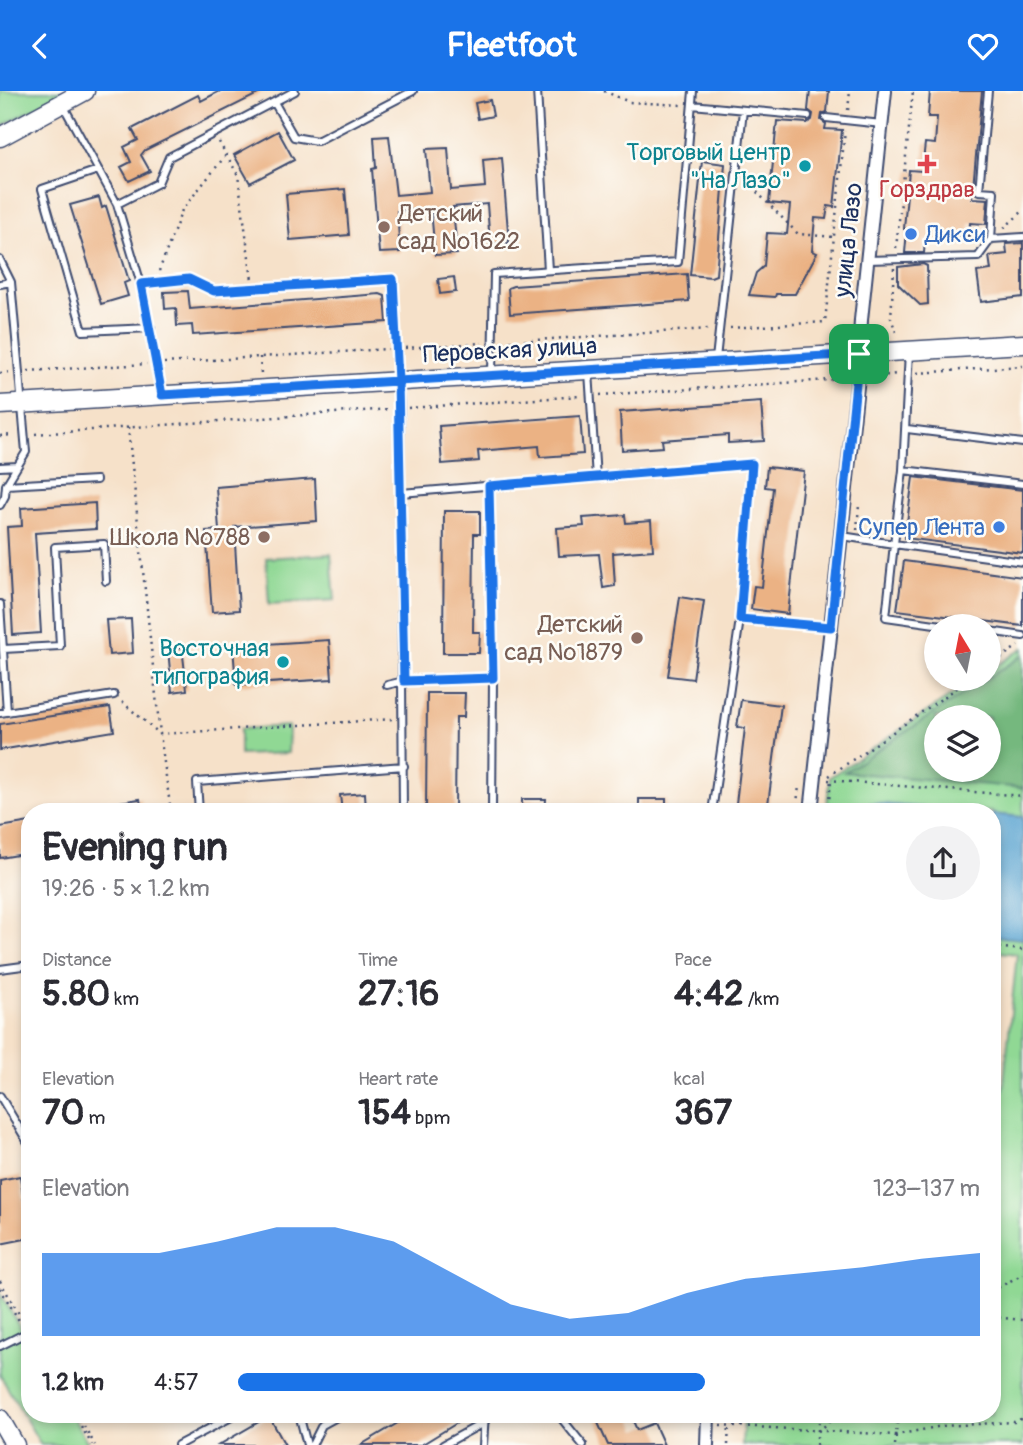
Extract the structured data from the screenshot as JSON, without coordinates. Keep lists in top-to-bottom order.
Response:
{
  "streets": {
    "main road": ["Перовская улица"],
    "street": ["улица Лазо"]
  },
  "crossings": [
    ["улица Лазо", "Перовская улица"]
  ],
  "places": {
    "health": ["Горздрав"],
    "other": [
      "Торговый центр \"На Лазо\"",
      "Детский сад №1622",
      "Дикси",
      "Супер Лента",
      "Школа №788",
      "Детский сад №1879",
      "Восточная типография"
    ]
  },
  "north": "top",
  "page": {
    "header": "Fleetfoot",
    "heading": ["Evening run", "19:26 · 5 × 1.2 km"],
    "stats": [
      ["Distance", "5.80 km"],
      ["Time", "27:16"],
      ["Pace", "4:42 /km"],
      ["Elevation", "70 m"],
      ["Heart rate", "154 bpm"],
      ["kcal", "367"]
    ],
    "chart": ["Elevation", "123–137 m"],
    "list": [
      {
        "name": "1.2 km",
        "note": "4:57"
      }
    ]
  }
}
